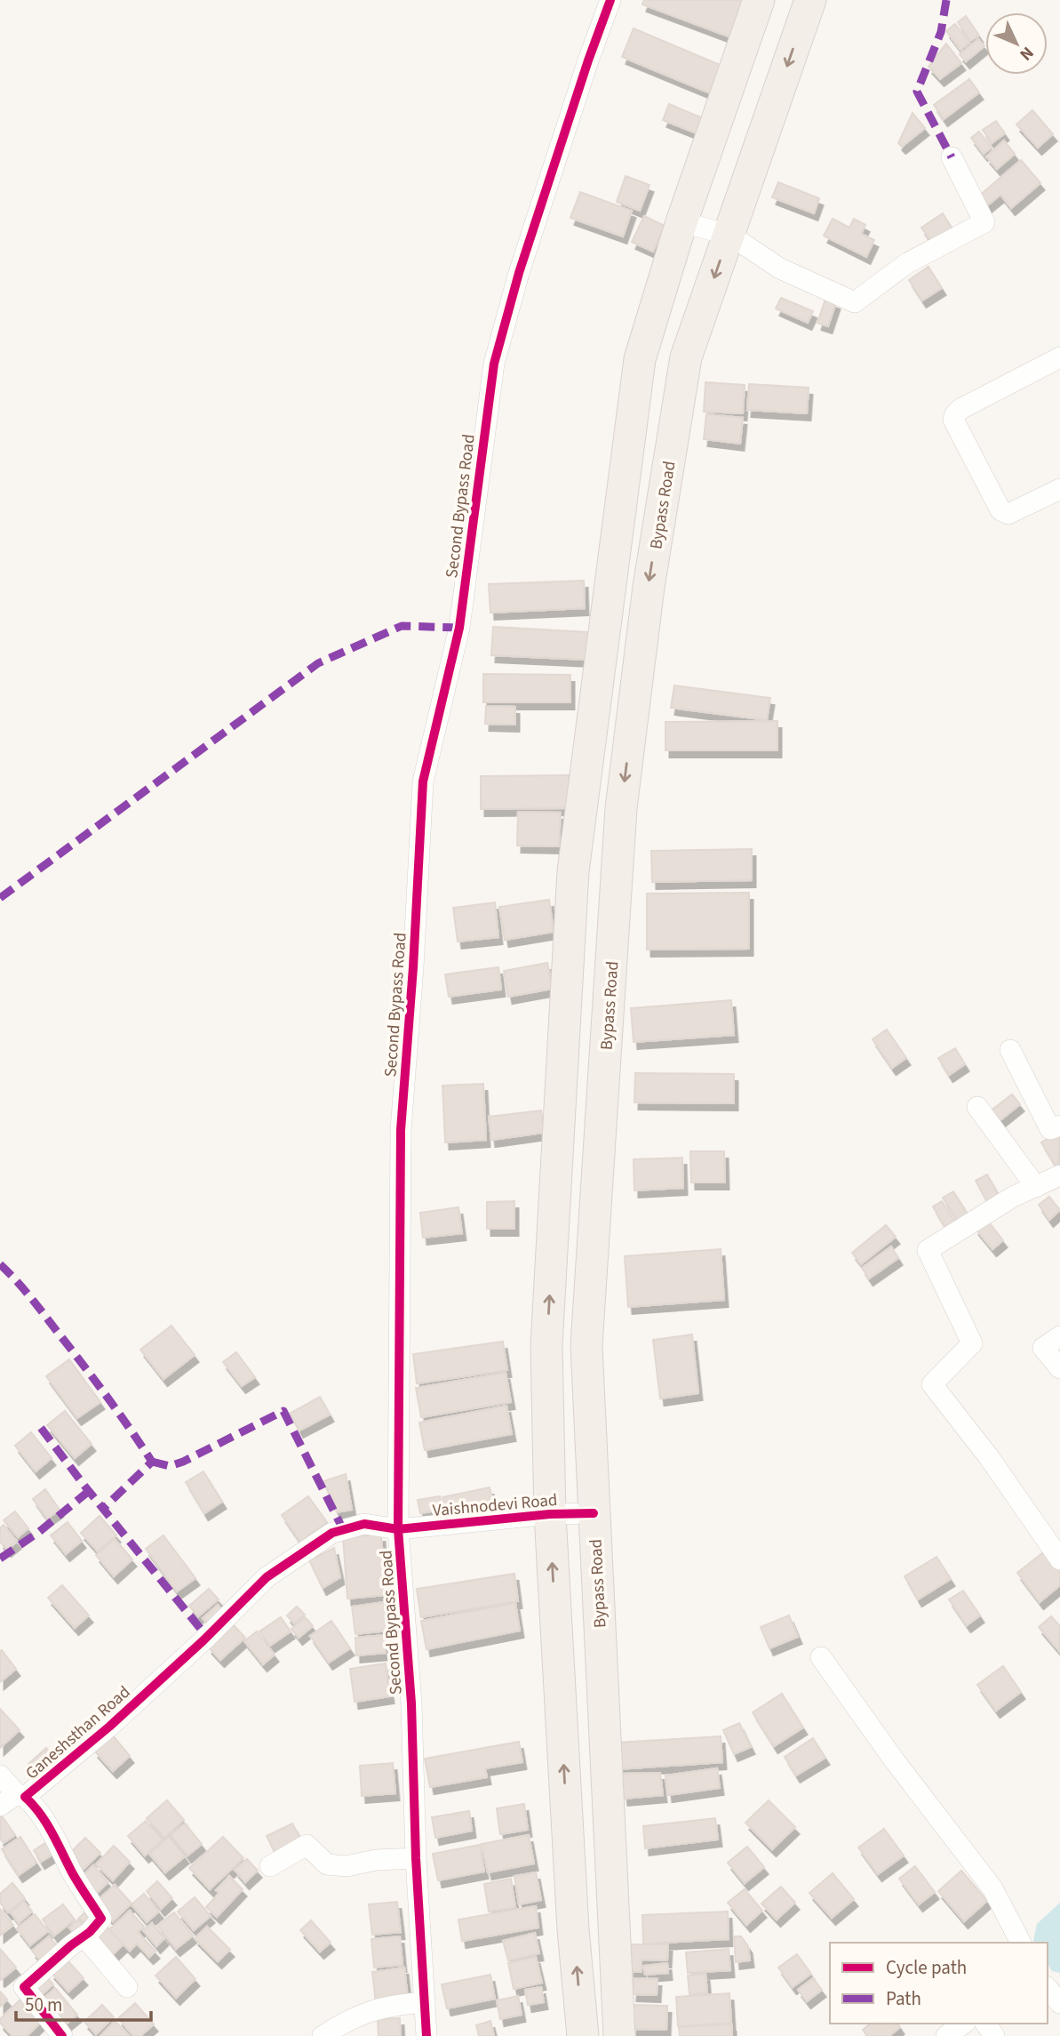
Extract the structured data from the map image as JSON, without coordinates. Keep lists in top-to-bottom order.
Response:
{
  "streets": {
    "main road": ["Bypass Road"],
    "street": ["Second Bypass Road", "Vaishnodevi Road", "Ganeshsthan Road"]
  },
  "crossings": [
    ["Bypass Road", "Vaishnodevi Road"],
    ["Second Bypass Road", "Vaishnodevi Road"],
    ["Second Bypass Road", "Ganeshsthan Road"],
    ["Vaishnodevi Road", "Ganeshsthan Road"]
  ],
  "legend": ["Cycle path", "Path"],
  "scale_bar": "50 m",
  "north": "bottom right"
}
